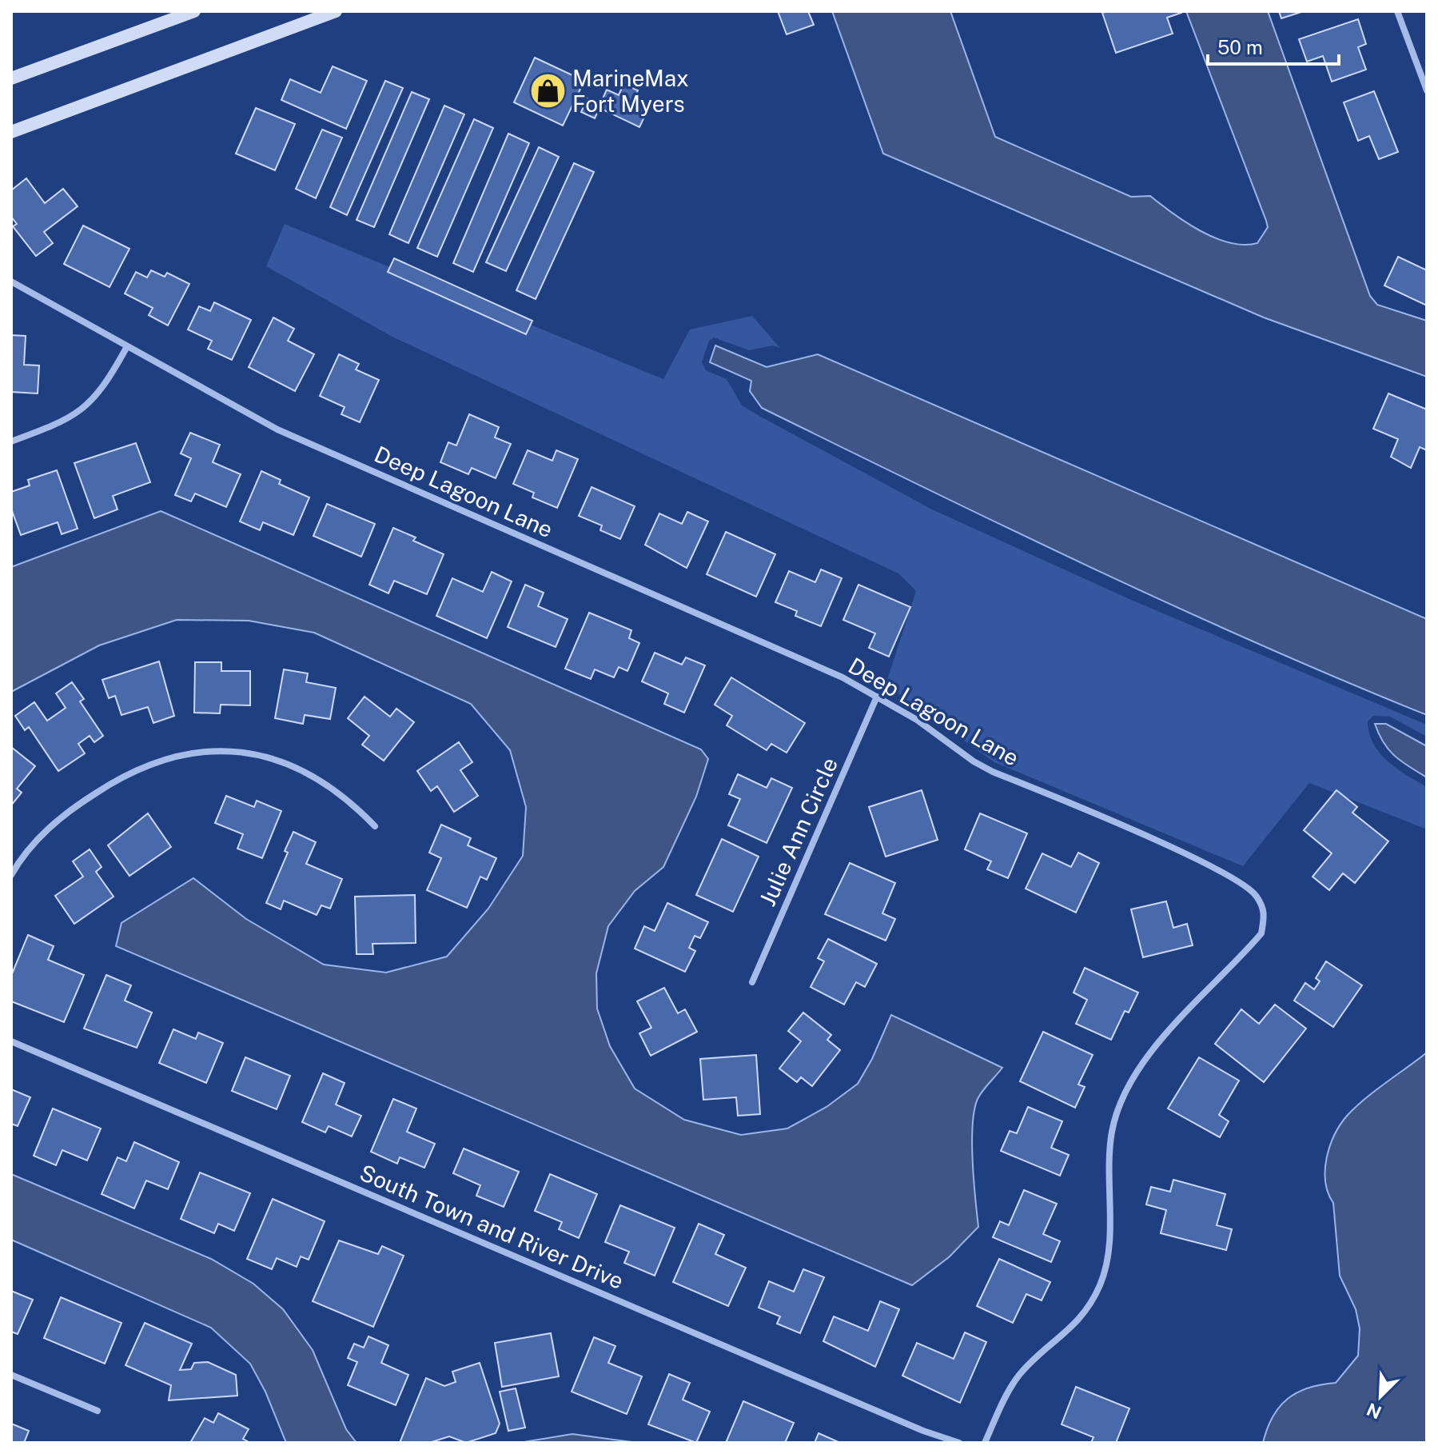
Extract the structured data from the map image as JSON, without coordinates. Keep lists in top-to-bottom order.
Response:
{
  "streets": {
    "street": ["Deep Lagoon Lane", "Julie Ann Circle", "South Town and River Drive"]
  },
  "crossings": [
    ["Deep Lagoon Lane", "Julie Ann Circle"]
  ],
  "places": {
    "shop": ["MarineMax Fort Myers"]
  },
  "scale_bar": "50 m",
  "north": "bottom left"
}
